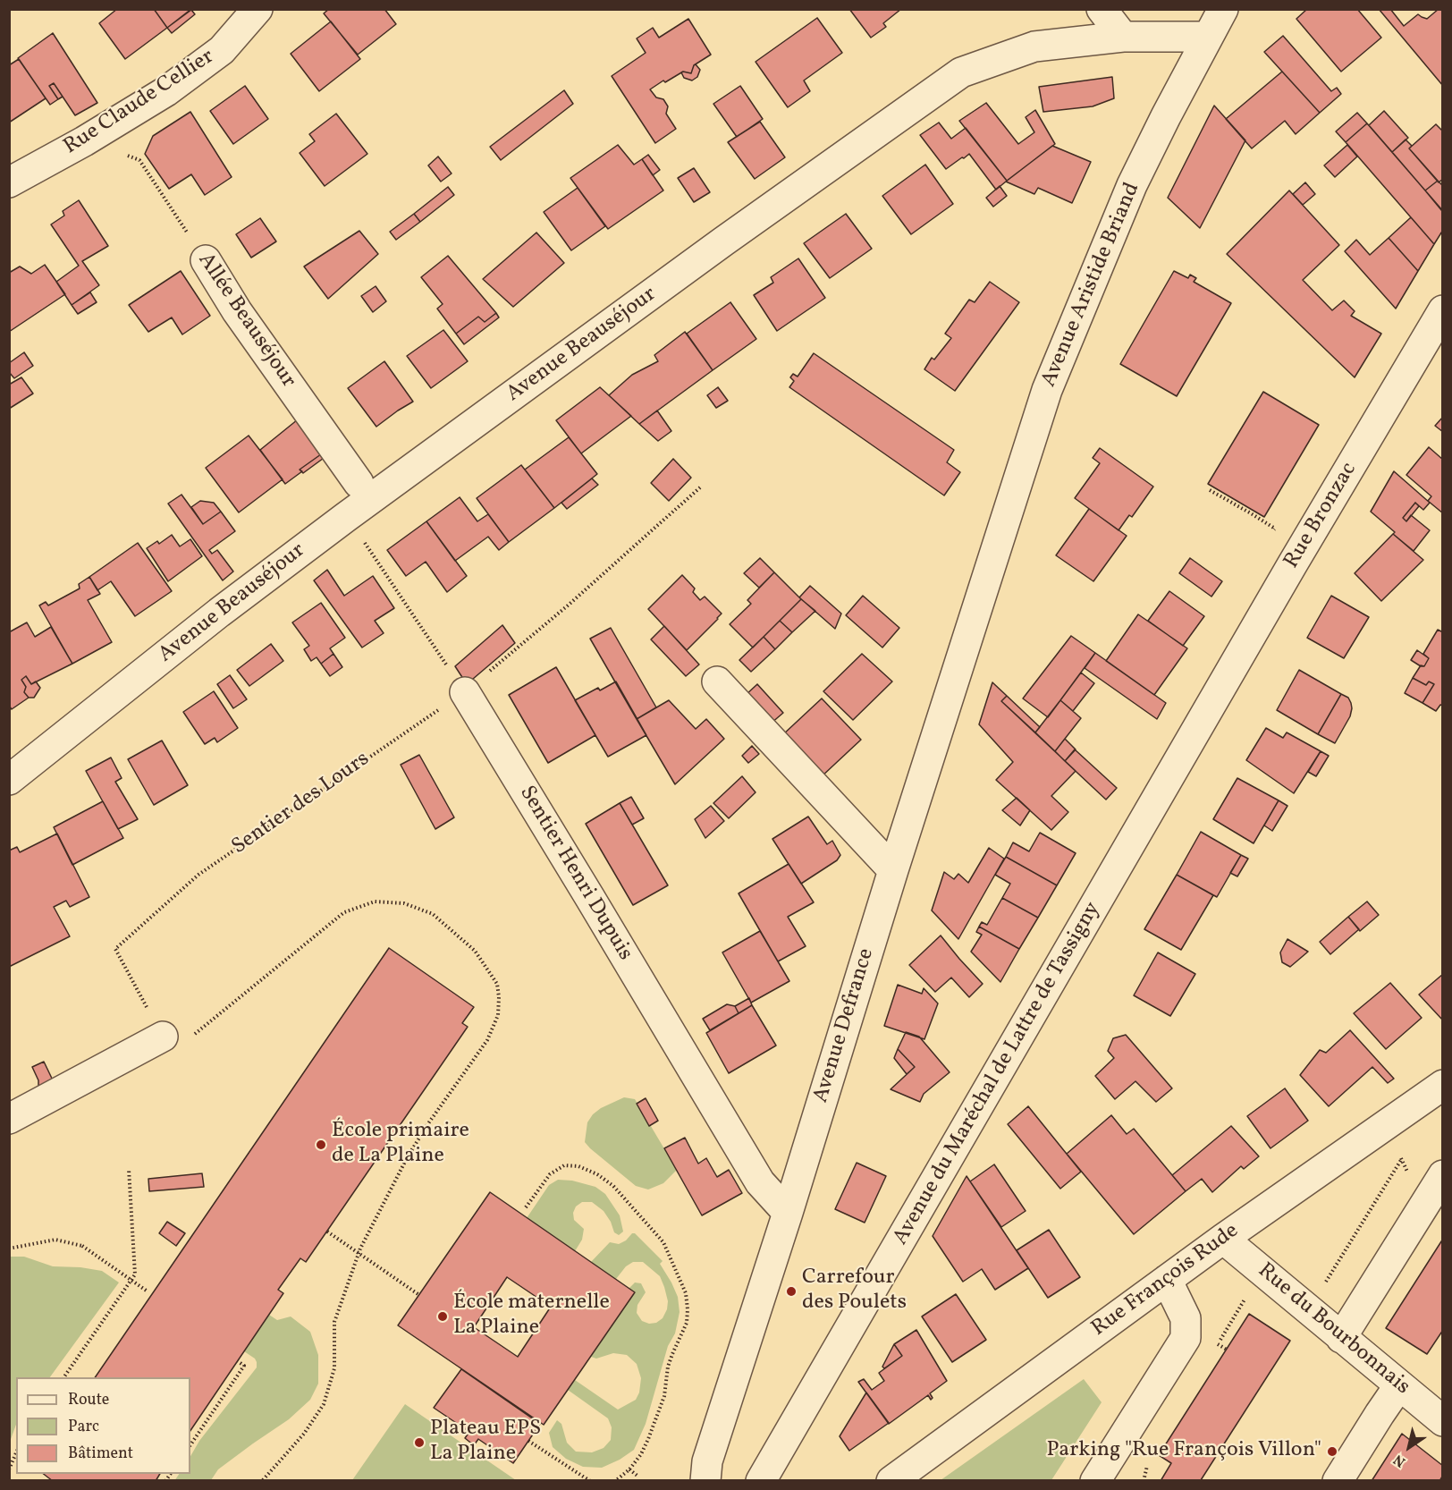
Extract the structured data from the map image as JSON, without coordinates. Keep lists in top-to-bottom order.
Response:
{
  "streets": {
    "street": [
      "Rue Claude Cellier",
      "Avenue Aristide Briand",
      "Allée Beauséjour",
      "Avenue Beauséjour",
      "Rue Bronzac",
      "Sentier Henri Dupuis",
      "Avenue Defrance",
      "Avenue du Maréchal de Lattre de Tassigny",
      "Rue François Rude",
      "Rue du Bourbonnais"
    ],
    "path": ["Sentier des Lours"]
  },
  "crossings": [
    ["Avenue Aristide Briand", "Avenue Beauséjour"],
    ["Avenue Aristide Briand", "Avenue Defrance"],
    ["Rue Bronzac", "Avenue du Maréchal de Lattre de Tassigny"],
    ["Sentier des Lours", "Sentier Henri Dupuis"],
    ["Sentier Henri Dupuis", "Avenue Defrance"],
    ["Rue François Rude", "Rue du Bourbonnais"]
  ],
  "places": [
    "École primaire de La Plaine",
    "Carrefour des Poulets",
    "École maternelle La Plaine",
    "Plateau EPS La Plaine",
    "Parking \"Rue François Villon\""
  ],
  "legend": ["Route", "Parc", "Bâtiment"],
  "north": "bottom left"
}
